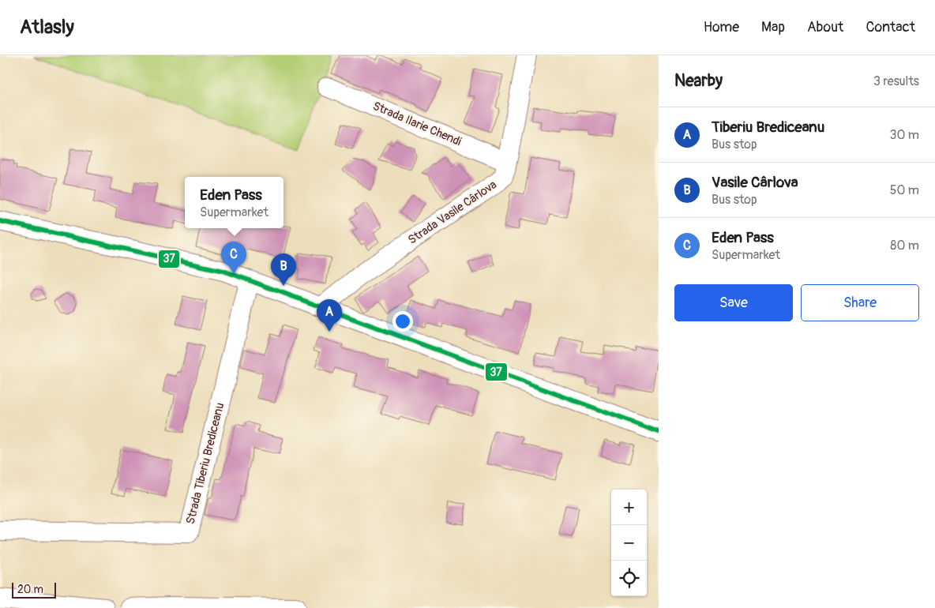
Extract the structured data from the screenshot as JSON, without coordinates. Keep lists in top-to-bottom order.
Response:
{
  "streets": {
    "street": ["Strada Ilarie Chendi", "Strada Vasile Cârlova", "Strada Tiberiu Brediceanu"]
  },
  "crossings": [
    ["Strada Ilarie Chendi", "Strada Vasile Cârlova"]
  ],
  "lines": ["transit line 37"],
  "scale_bar": "20 m",
  "page": {
    "header": "Atlasly",
    "nav": [
      "Home",
      "Map",
      "About",
      "Contact"
    ],
    "heading": ["Nearby", "3 results"],
    "list": [
      {
        "mark": "A",
        "name": "Tiberiu Brediceanu",
        "note": "Bus stop",
        "value": "30 m"
      },
      {
        "mark": "B",
        "name": "Vasile Cârlova",
        "note": "Bus stop",
        "value": "50 m"
      },
      {
        "mark": "C",
        "name": "Eden Pass",
        "note": "Supermarket",
        "value": "80 m"
      }
    ],
    "popup": ["Eden Pass", "Supermarket"],
    "pins": ["C", "B", "A"],
    "buttons": ["Save", "Share"],
    "map_buttons": ["+", "−"],
    "scale": "20 m"
  }
}
